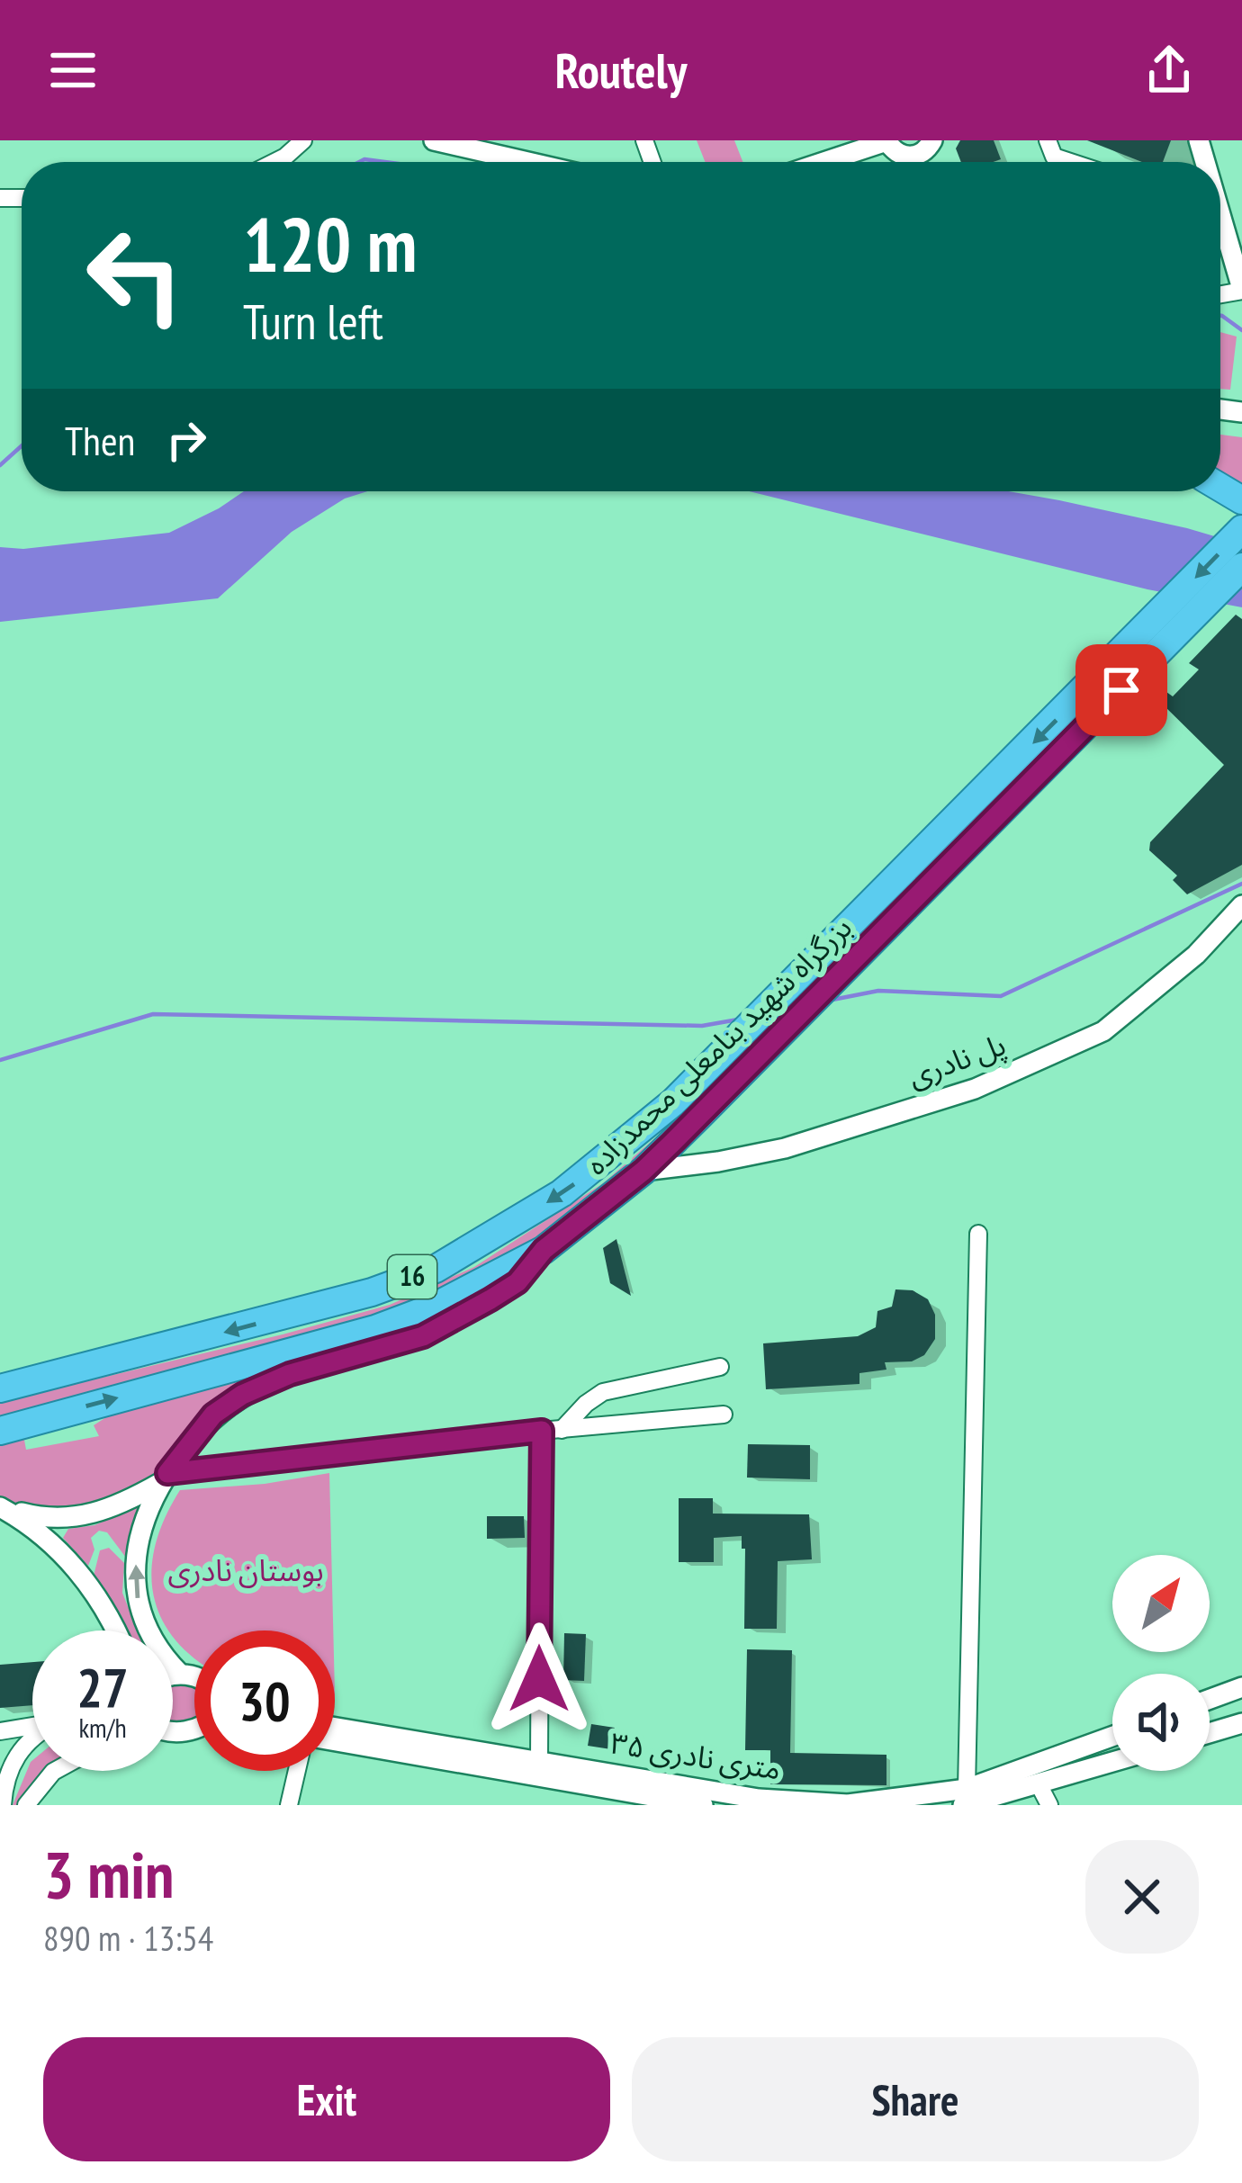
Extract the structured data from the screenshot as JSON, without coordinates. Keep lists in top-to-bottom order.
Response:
{
  "streets": {
    "highway": ["بزرگراه شهید بنامعلی محمدزاده", "16"],
    "street": ["پل نادری", "۳۵ متری نادری"]
  },
  "crossings": [
    ["بزرگراه شهید بنامعلی محمدزاده", "پل نادری"]
  ],
  "parks": ["بوستان نادری"],
  "north": "top right",
  "page": {
    "header": "Routely",
    "turn": ["120 m", "Turn left"],
    "then": "Then",
    "speed": "27 km/h",
    "limit": "30",
    "heading": ["3 min", "890 m · 13:54"],
    "buttons": ["Exit", "Share"]
  }
}
